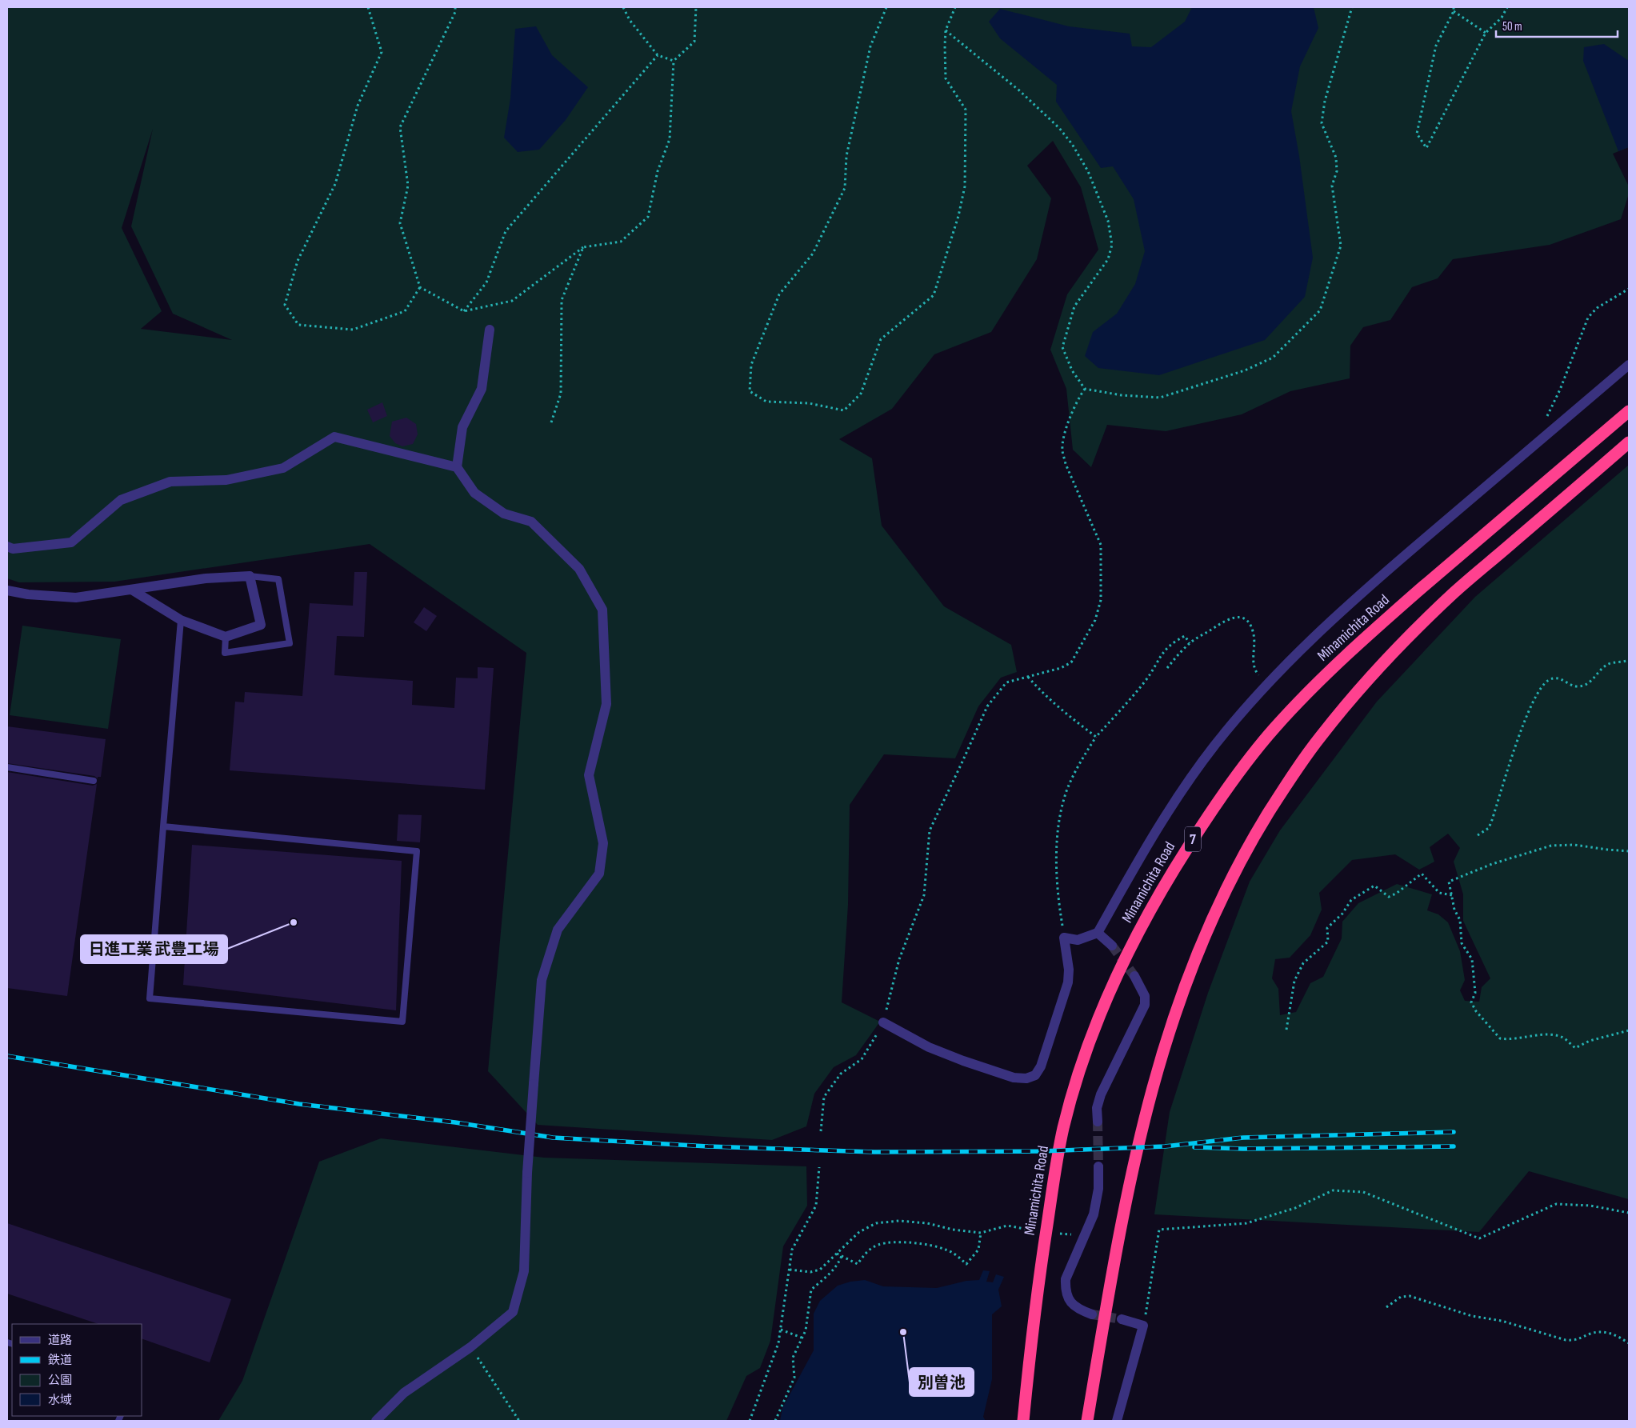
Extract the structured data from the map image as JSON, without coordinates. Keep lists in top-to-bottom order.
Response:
{
  "streets": {
    "highway": ["Minamichita Road", "7"]
  },
  "places": ["日進工業 武豊工場", "別曽池"],
  "legend": [
    "道路",
    "鉄道",
    "公園",
    "水域"
  ],
  "scale_bar": "50 m"
}
